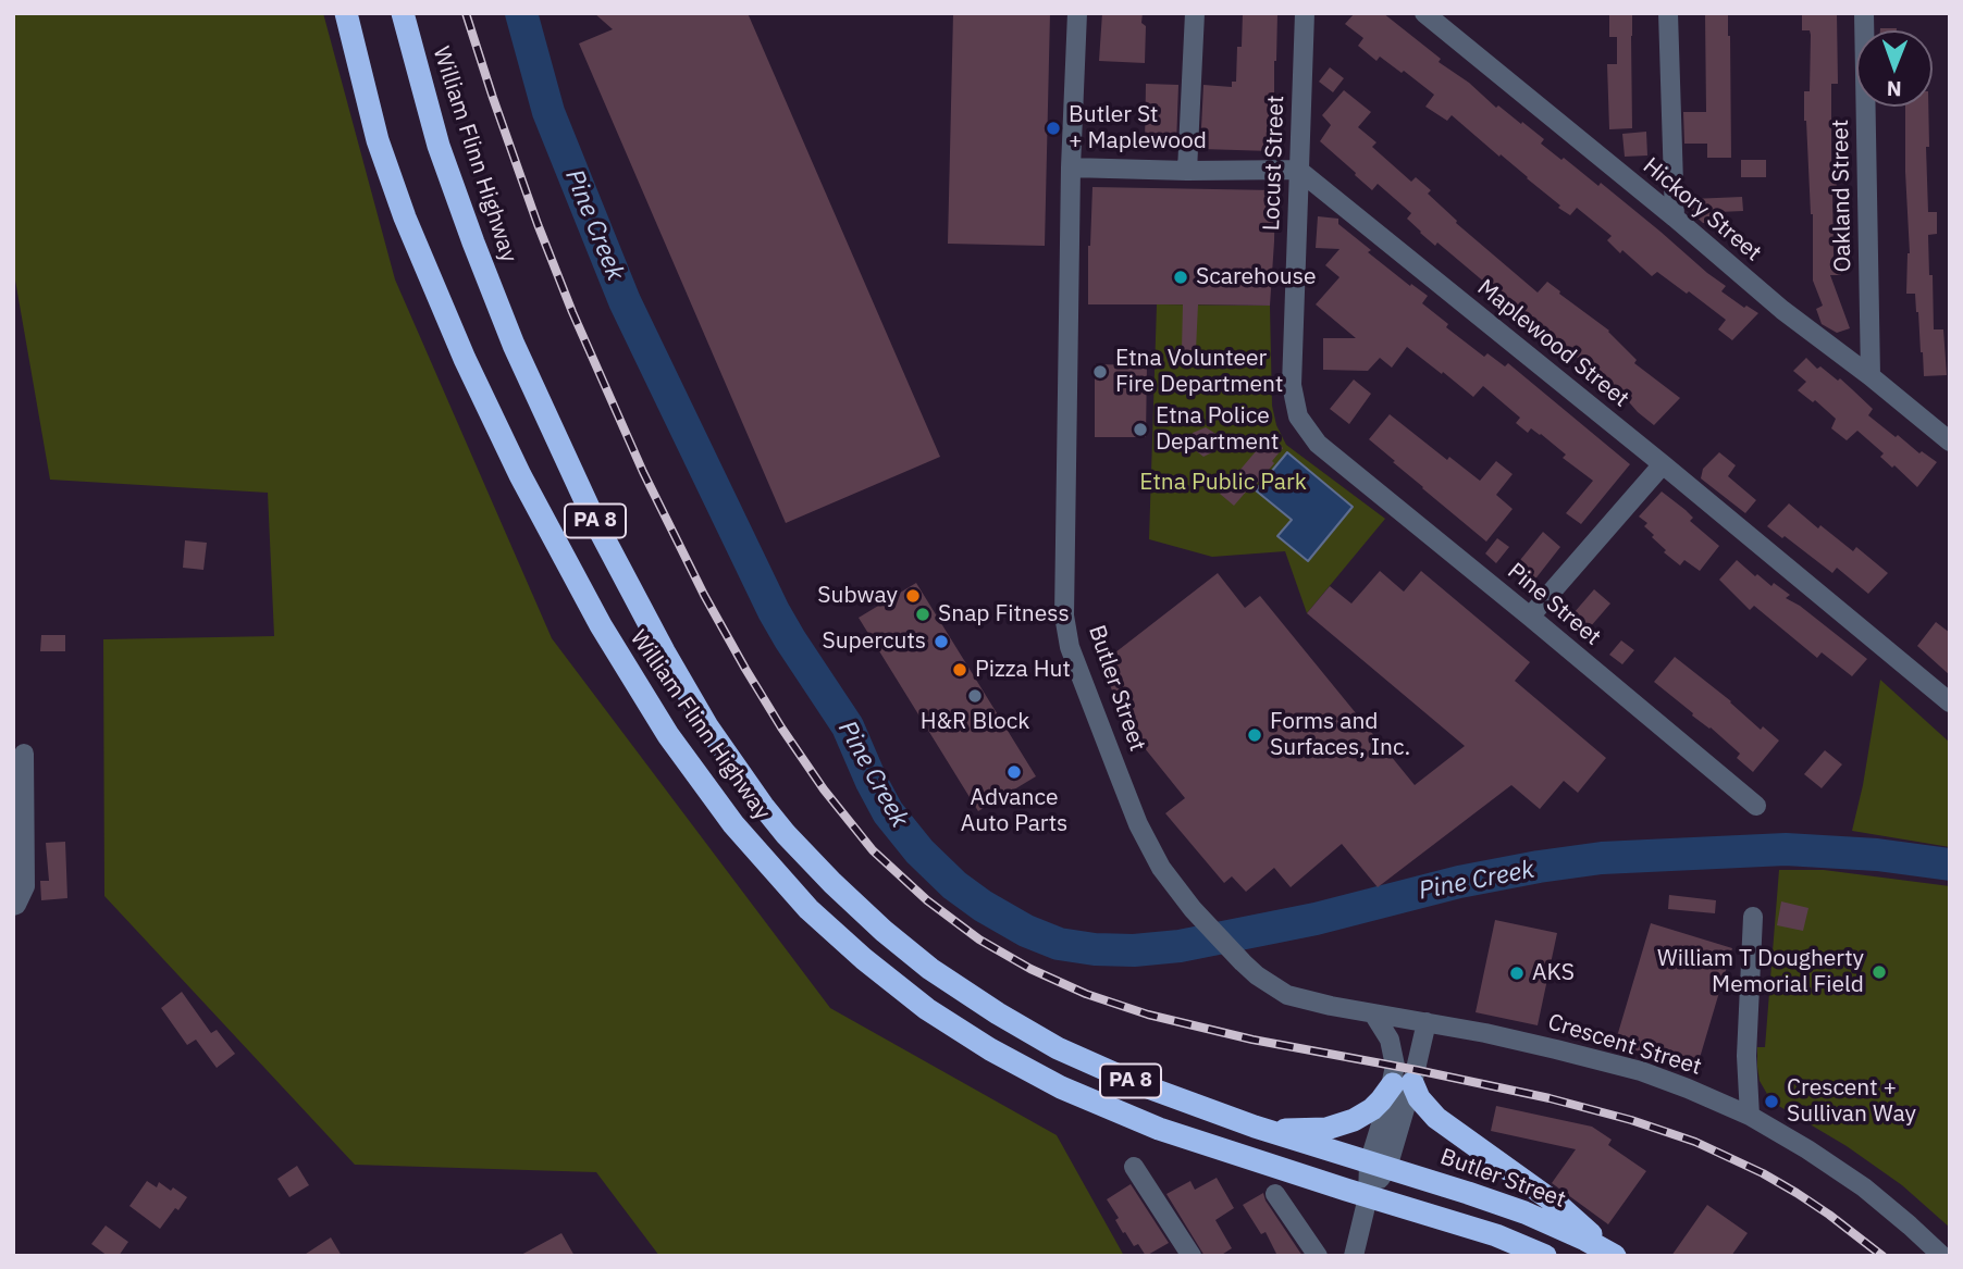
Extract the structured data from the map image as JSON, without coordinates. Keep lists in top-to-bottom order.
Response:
{
  "streets": {
    "highway": ["William Flinn Highway", "PA 8", "Butler Street"],
    "street": [
      "Locust Street",
      "Oakland Street",
      "Hickory Street",
      "Maplewood Street",
      "Pine Street",
      "Crescent Street"
    ]
  },
  "crossings": [
    ["William Flinn Highway", "PA 8"],
    ["William Flinn Highway", "Butler Street"],
    ["Locust Street", "Maplewood Street"],
    ["Locust Street", "Pine Street"],
    ["Oakland Street", "Hickory Street"],
    ["Butler Street", "Crescent Street"]
  ],
  "water": ["Pine Creek"],
  "parks": ["Etna Public Park"],
  "places": [
    "Butler St + Maplewood",
    "Scarehouse",
    "Etna Volunteer Fire Department",
    "Etna Police Department",
    "Subway",
    "Snap Fitness",
    "Supercuts",
    "Pizza Hut",
    "H&R Block",
    "Forms and Surfaces, Inc.",
    "Advance Auto Parts",
    "William T Dougherty Memorial Field",
    "AKS",
    "Crescent + Sullivan Way"
  ],
  "north": "bottom"
}
